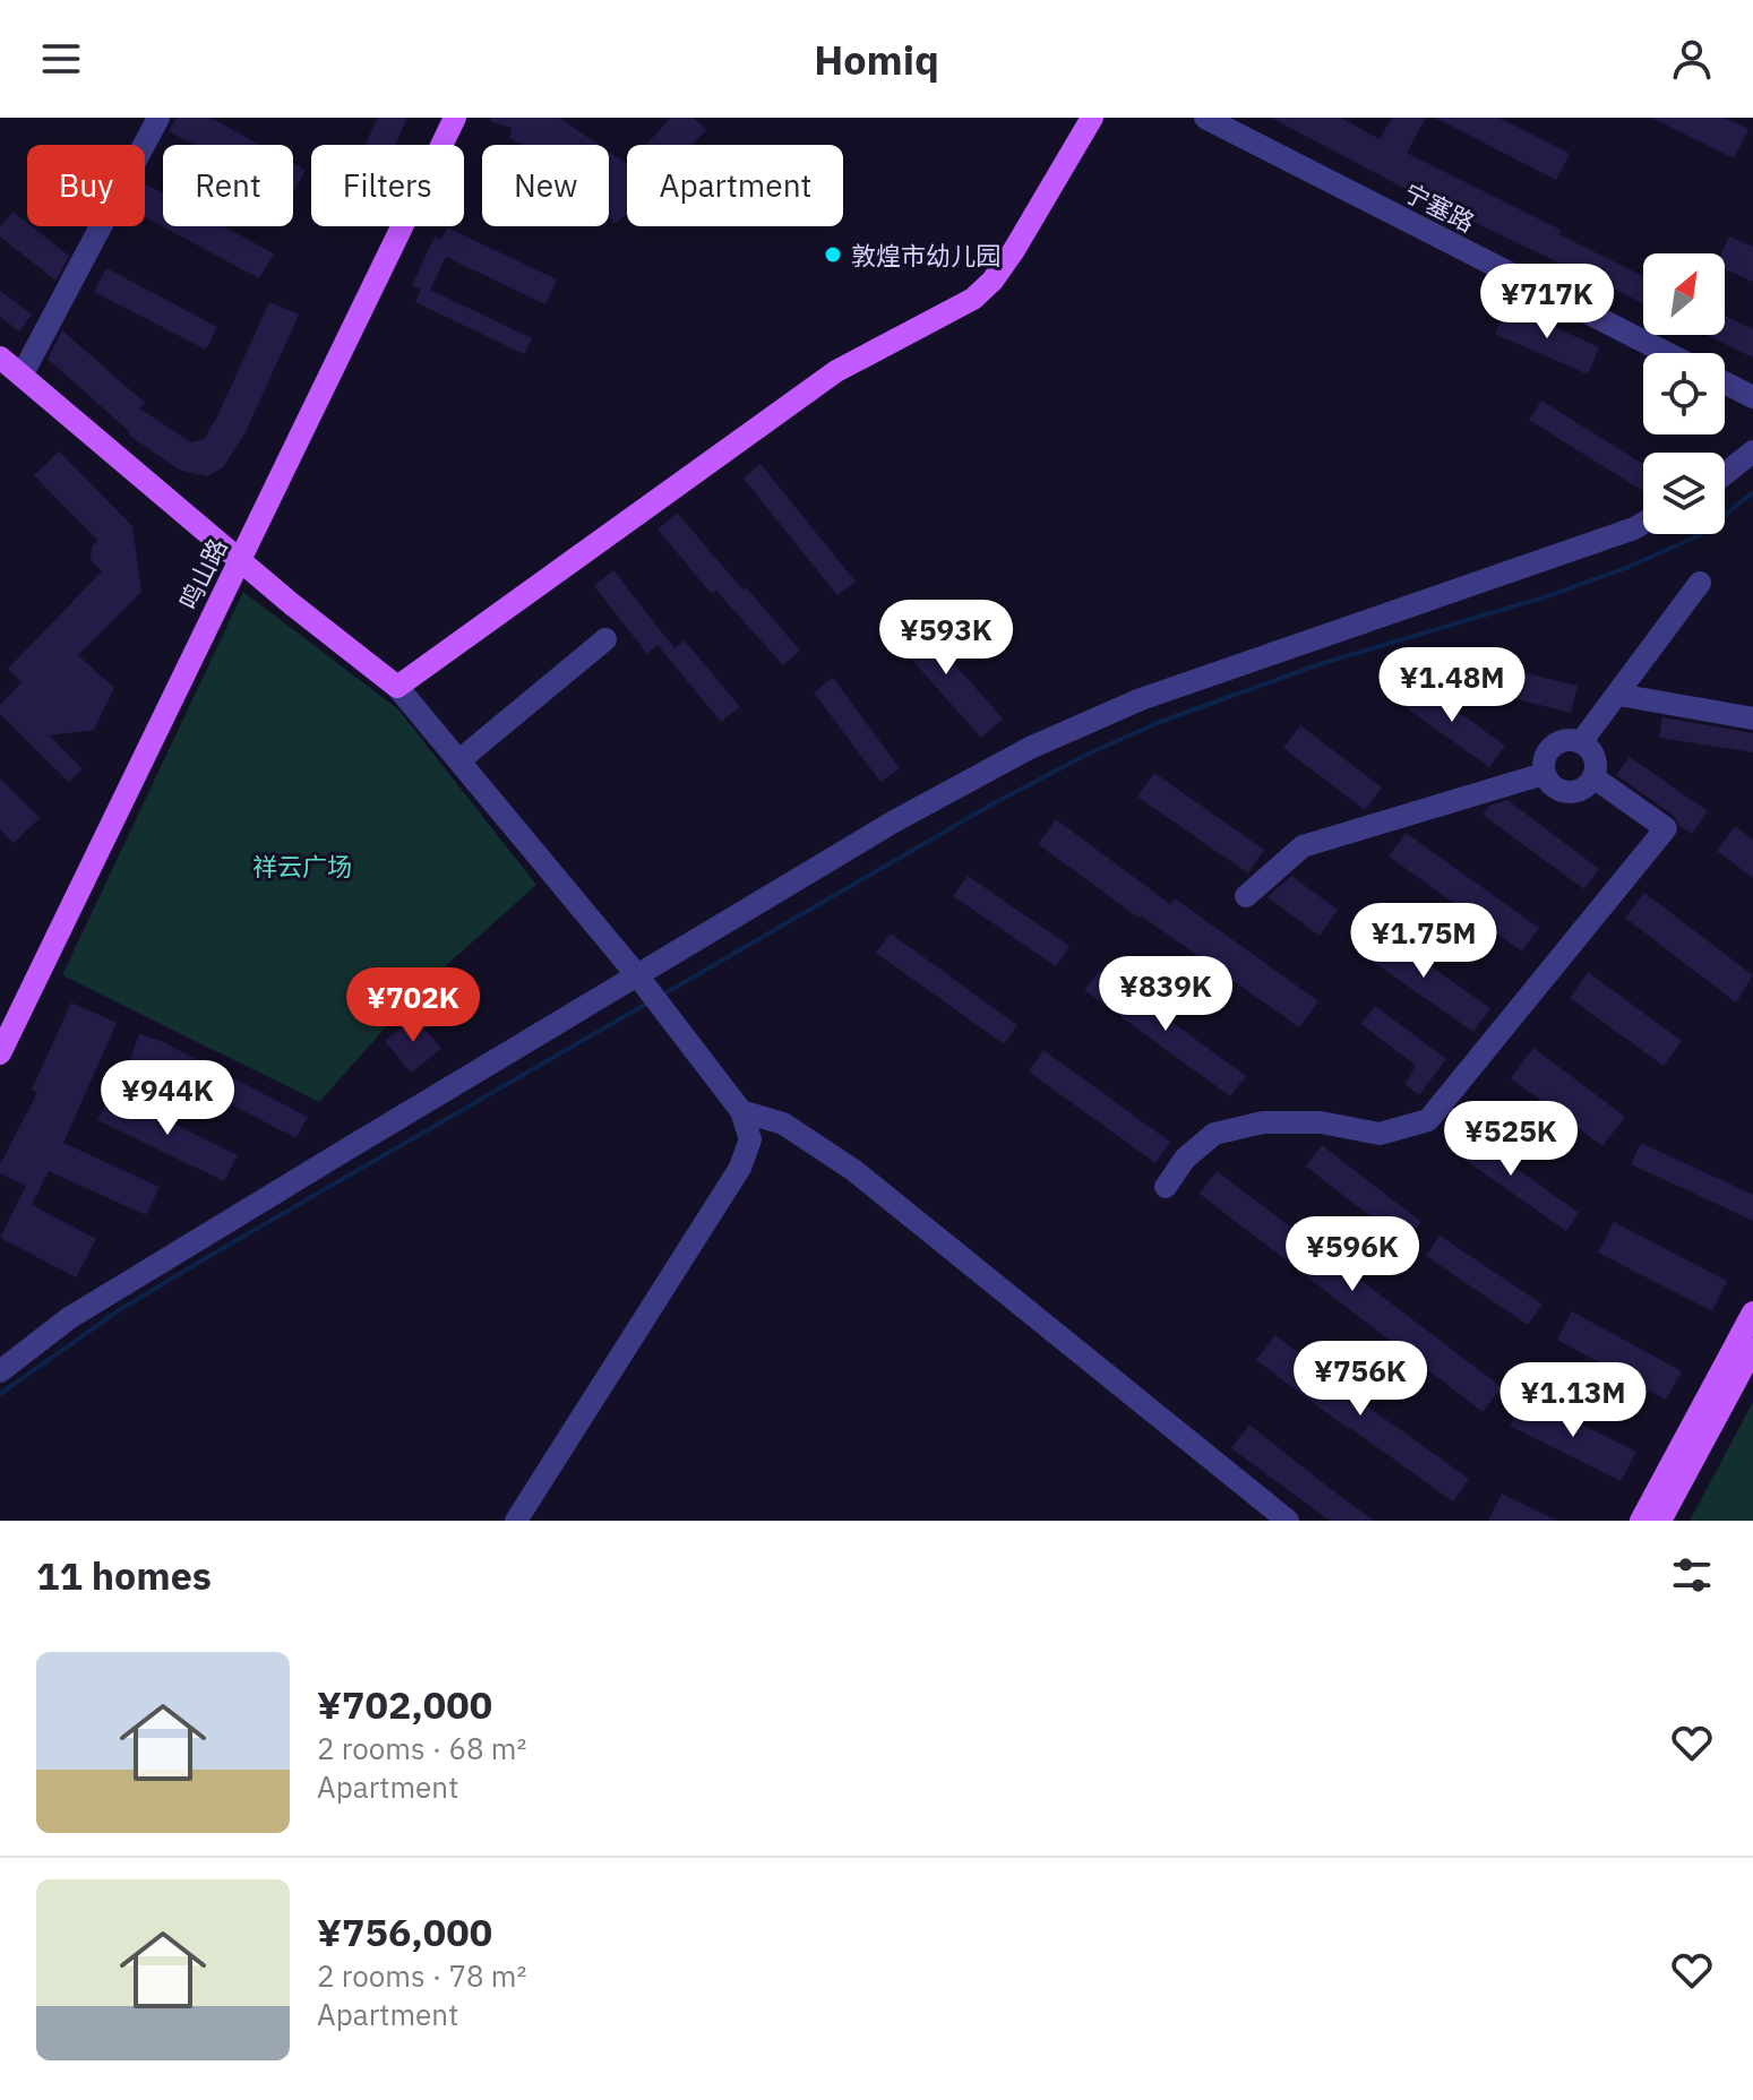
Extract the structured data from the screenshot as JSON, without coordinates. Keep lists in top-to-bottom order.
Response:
{
  "streets": {
    "main road": ["鸣山路"],
    "street": ["宁塞路"]
  },
  "parks": ["祥云广场"],
  "places": ["敦煌市幼儿园"],
  "north": "top right",
  "page": {
    "header": "Homiq",
    "chip": [
      "Buy",
      "Rent",
      "Filters",
      "New",
      "Apartment"
    ],
    "price": [
      "¥717K",
      "¥593K",
      "¥1.48M",
      "¥1.75M",
      "¥839K",
      "¥702K",
      "¥944K",
      "¥525K",
      "¥596K",
      "¥756K",
      "¥1.13M"
    ],
    "heading": "11 homes",
    "list": [
      {
        "name": "¥702,000",
        "note": "2 rooms · 68 m² · Apartment"
      },
      {
        "name": "¥756,000",
        "note": "2 rooms · 78 m² · Apartment"
      }
    ]
  }
}
